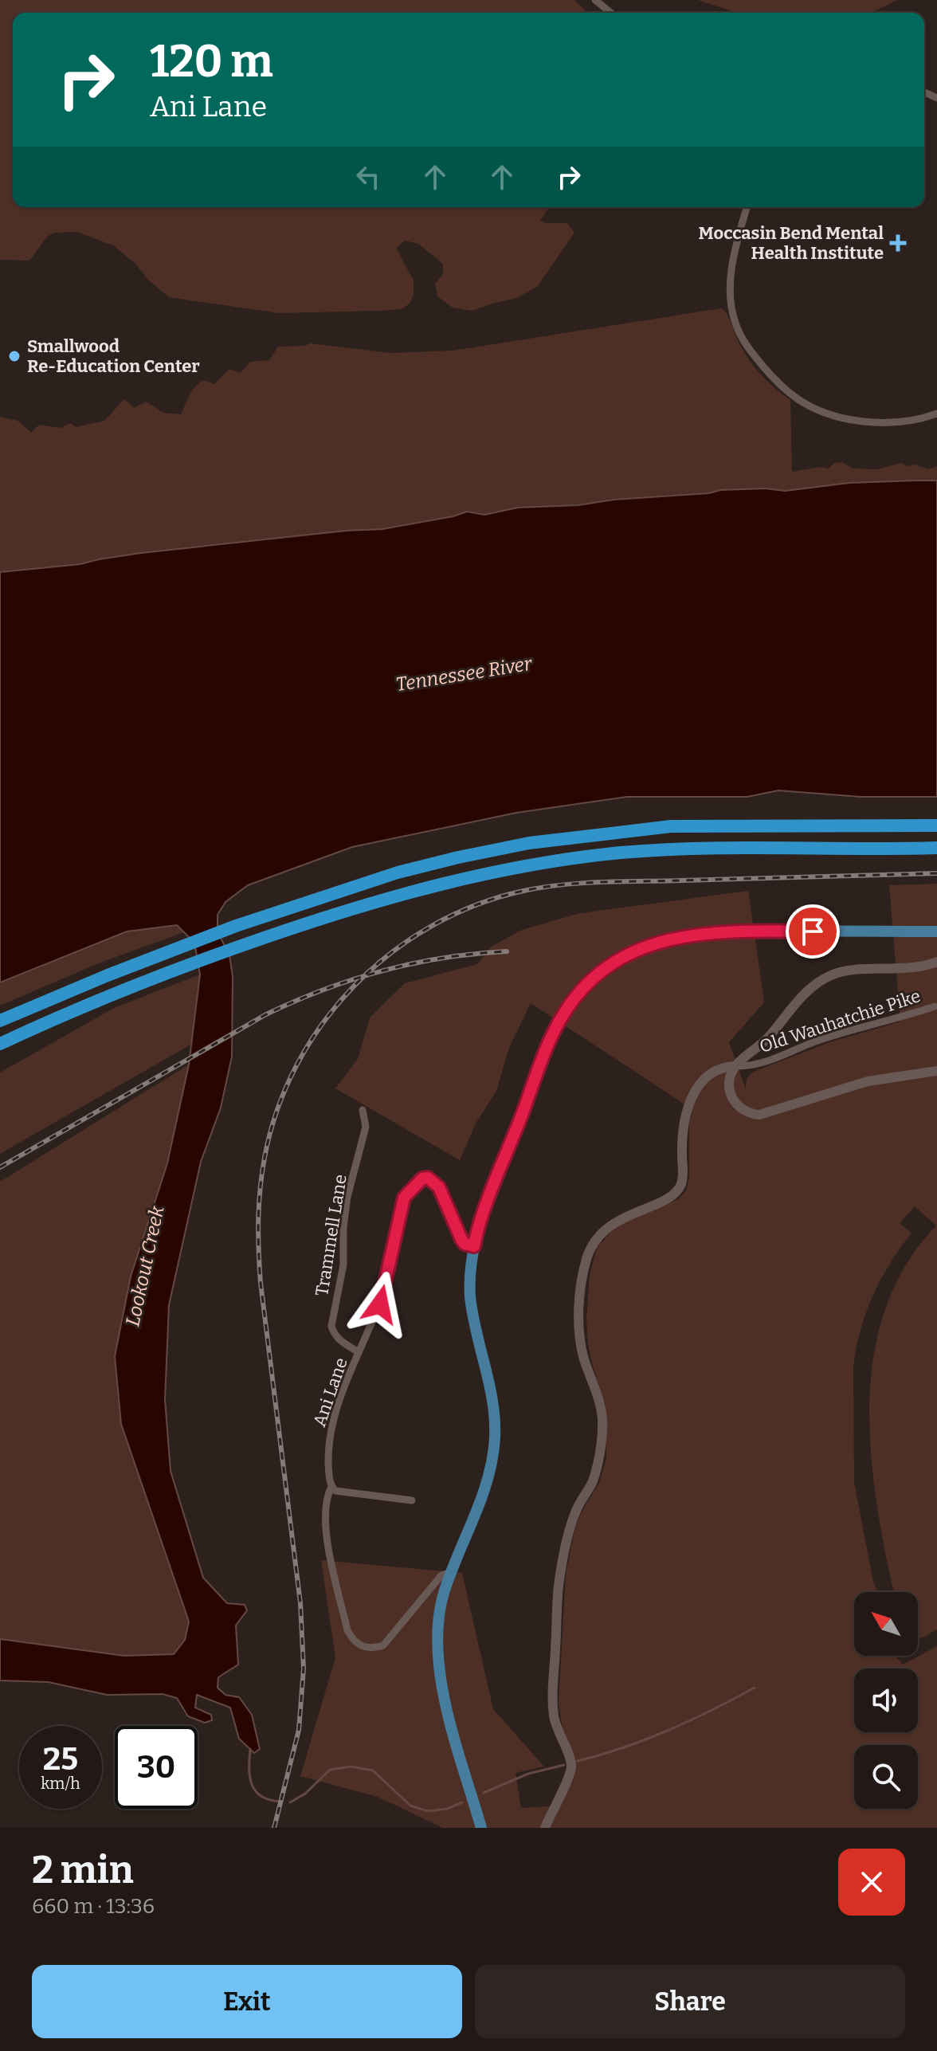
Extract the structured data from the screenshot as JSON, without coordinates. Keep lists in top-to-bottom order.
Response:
{
  "streets": {
    "main road": ["Old Wauhatchie Pike"],
    "street": ["Trammell Lane", "Ani Lane"]
  },
  "crossings": [
    ["Trammell Lane", "Ani Lane"]
  ],
  "water": ["Tennessee River", "Lookout Creek"],
  "places": {
    "health": ["Moccasin Bend Mental Health Institute"],
    "other": ["Smallwood Re-Education Center"]
  },
  "north": "top left",
  "page": {
    "turn": ["120 m", "Ani Lane"],
    "speed": "25 km/h",
    "limit": "30",
    "heading": ["2 min", "660 m · 13:36"],
    "buttons": ["Exit", "Share"]
  }
}
